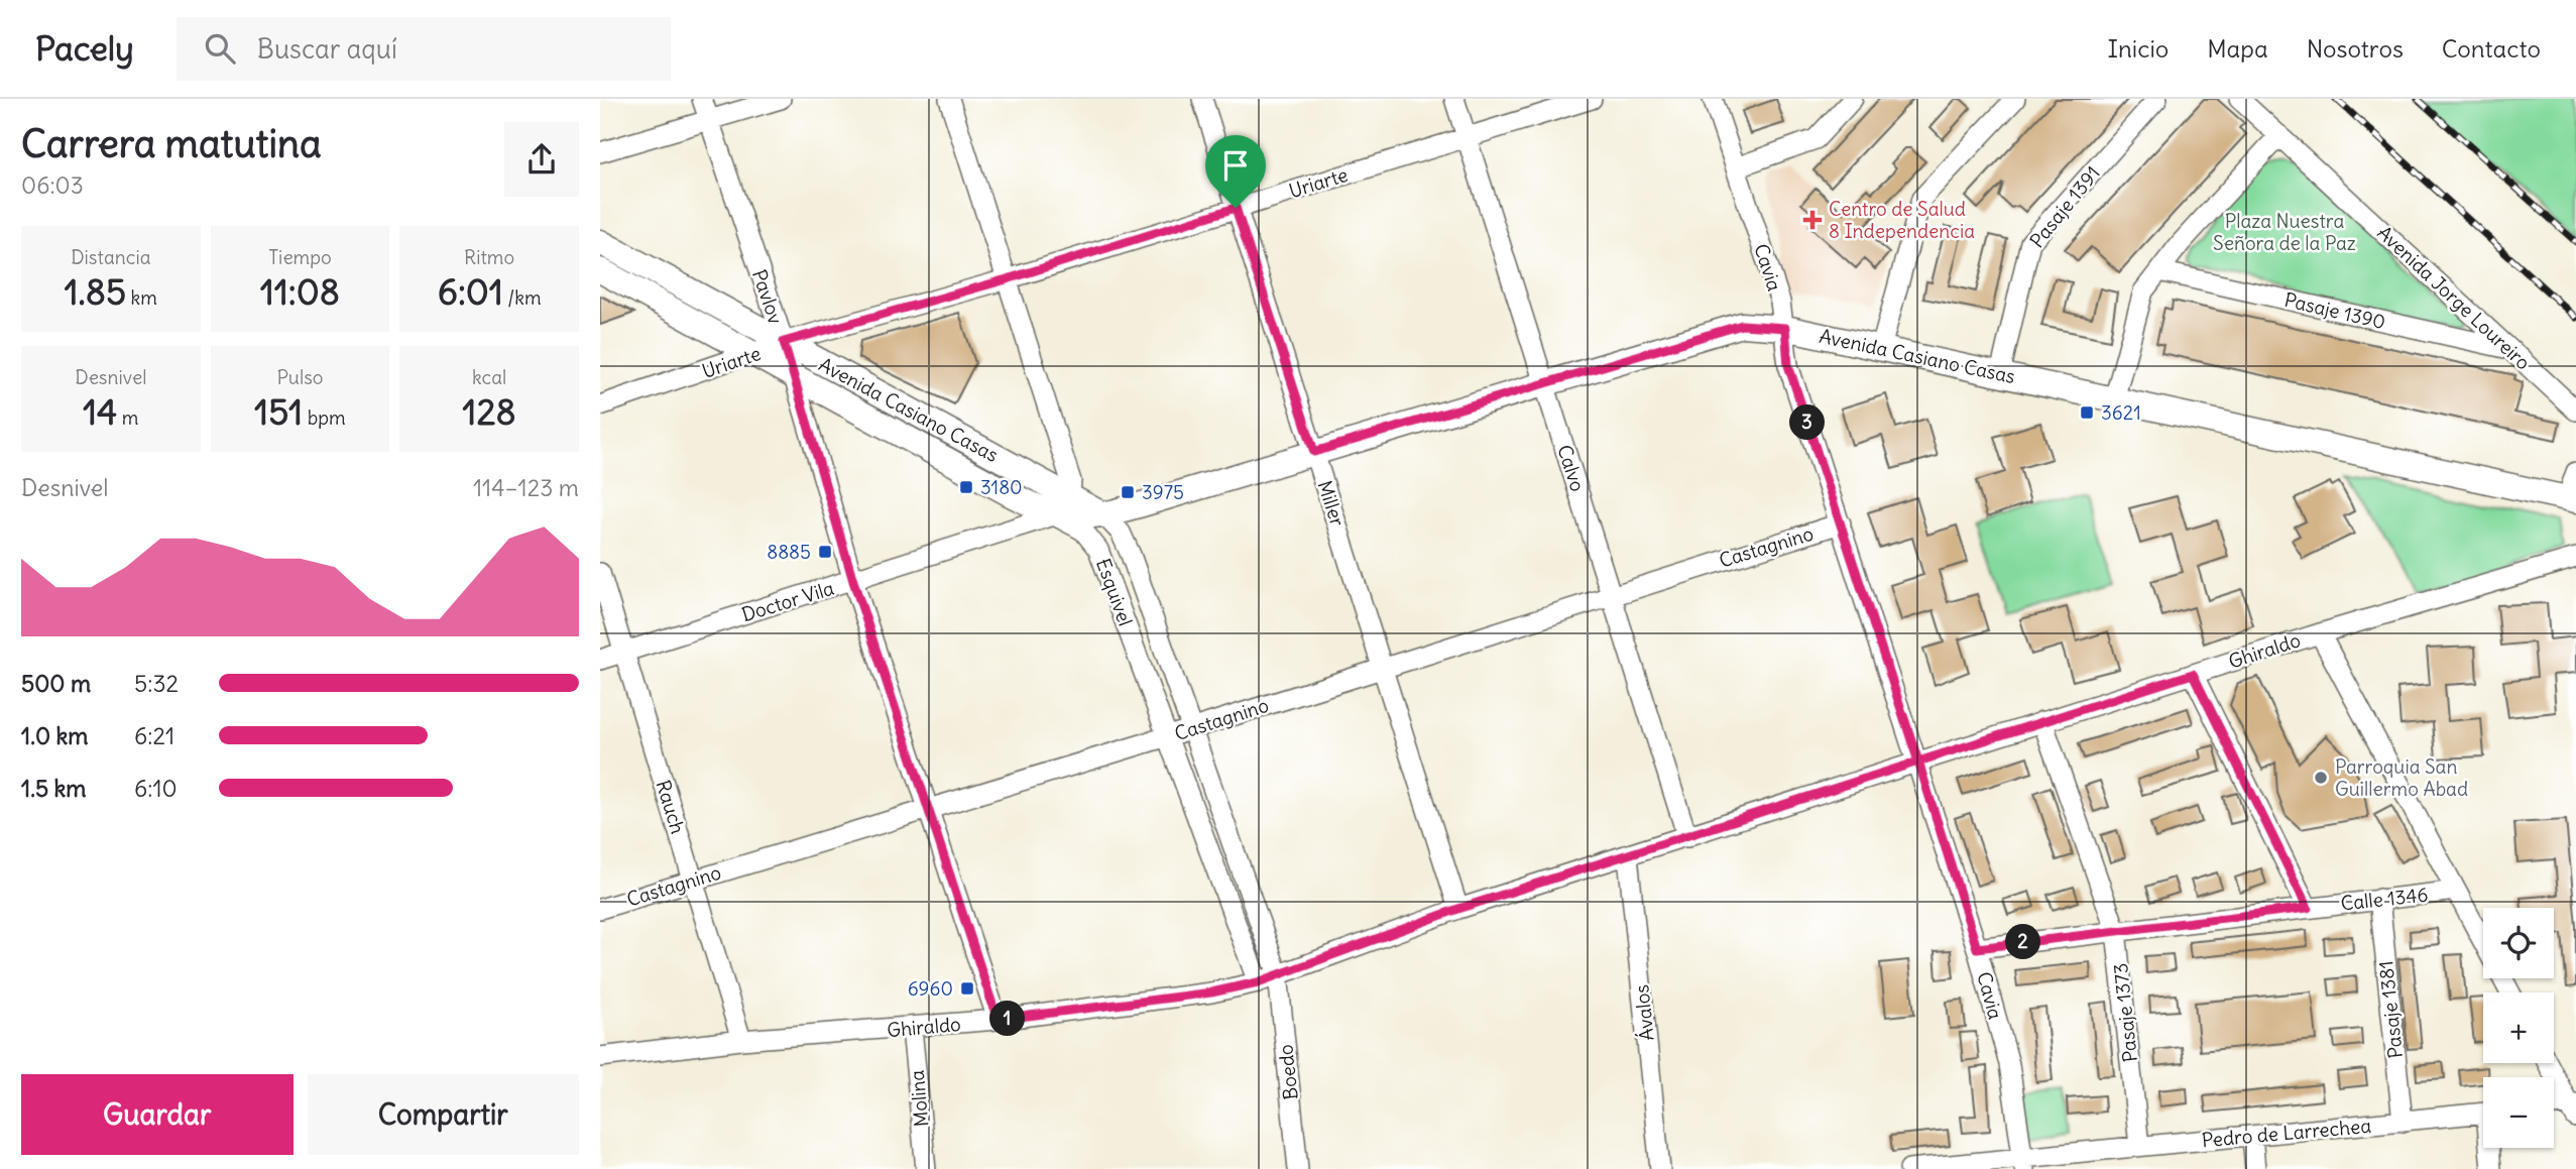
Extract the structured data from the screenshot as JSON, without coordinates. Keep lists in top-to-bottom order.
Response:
{
  "streets": {
    "main road": ["Avenida Casiano Casas"],
    "street": [
      "Uriarte",
      "Pasaje 1391",
      "Cavia",
      "Pavlov",
      "Avenida Jorge Loureiro",
      "Pasaje 1390",
      "Calvo",
      "Miller",
      "Castagnino",
      "Esquivel",
      "Doctor Vila",
      "Ghiraldo",
      "Rauch",
      "Calle 1346",
      "Pasaje 1381",
      "Ávalos",
      "Pasaje 1373",
      "Boedo",
      "Molina",
      "Pedro de Larrechea"
    ]
  },
  "crossings": [
    ["Uriarte", "Pavlov"],
    ["Uriarte", "Avenida Casiano Casas"],
    ["Uriarte", "Calvo"],
    ["Uriarte", "Miller"],
    ["Pasaje 1391", "Avenida Casiano Casas"],
    ["Cavia", "Avenida Casiano Casas"],
    ["Cavia", "Castagnino"],
    ["Cavia", "Ghiraldo"],
    ["Cavia", "Calle 1346"],
    ["Cavia", "Pedro de Larrechea"],
    ["Pavlov", "Avenida Casiano Casas"],
    ["Pavlov", "Castagnino"],
    ["Pavlov", "Doctor Vila"],
    ["Pavlov", "Ghiraldo"],
    ["Avenida Jorge Loureiro", "Pasaje 1390"],
    ["Avenida Casiano Casas", "Calvo"],
    ["Avenida Casiano Casas", "Miller"],
    ["Avenida Casiano Casas", "Esquivel"],
    ["Avenida Casiano Casas", "Doctor Vila"],
    ["Calvo", "Castagnino"],
    ["Calvo", "Ghiraldo"],
    ["Miller", "Castagnino"],
    ["Miller", "Ghiraldo"],
    ["Castagnino", "Esquivel"],
    ["Castagnino", "Rauch"],
    ["Esquivel", "Doctor Vila"],
    ["Esquivel", "Ghiraldo"],
    ["Esquivel", "Boedo"],
    ["Doctor Vila", "Rauch"],
    ["Ghiraldo", "Rauch"],
    ["Ghiraldo", "Ávalos"],
    ["Ghiraldo", "Pasaje 1373"],
    ["Ghiraldo", "Boedo"],
    ["Ghiraldo", "Molina"],
    ["Calle 1346", "Pasaje 1381"],
    ["Calle 1346", "Pasaje 1373"],
    ["Pasaje 1381", "Pedro de Larrechea"],
    ["Pasaje 1373", "Pedro de Larrechea"]
  ],
  "parks": ["Plaza Nuestra Señora de la Paz"],
  "places": {
    "health": ["Centro de Salud 8 Independencia"],
    "transit": [
      "3621",
      "3180",
      "3975",
      "8885",
      "6960"
    ],
    "other": ["Parroquia San Guillermo Abad"]
  },
  "page": {
    "header": "Pacely",
    "search": "Buscar aquí",
    "nav": [
      "Inicio",
      "Mapa",
      "Nosotros",
      "Contacto"
    ],
    "heading": ["Carrera matutina", "06:03"],
    "stats": [
      ["Distancia", "1.85 km"],
      ["Tiempo", "11:08"],
      ["Ritmo", "6:01 /km"],
      ["Desnivel", "14 m"],
      ["Pulso", "151 bpm"],
      ["kcal", "128"]
    ],
    "pins": ["3", "2", "1"],
    "chart": ["Desnivel", "114–123 m"],
    "list": [
      {
        "name": "500 m",
        "note": "5:32"
      },
      {
        "name": "1.0 km",
        "note": "6:21"
      },
      {
        "name": "1.5 km",
        "note": "6:10"
      }
    ],
    "map_buttons": ["+", "−"],
    "buttons": ["Guardar", "Compartir"]
  }
}
